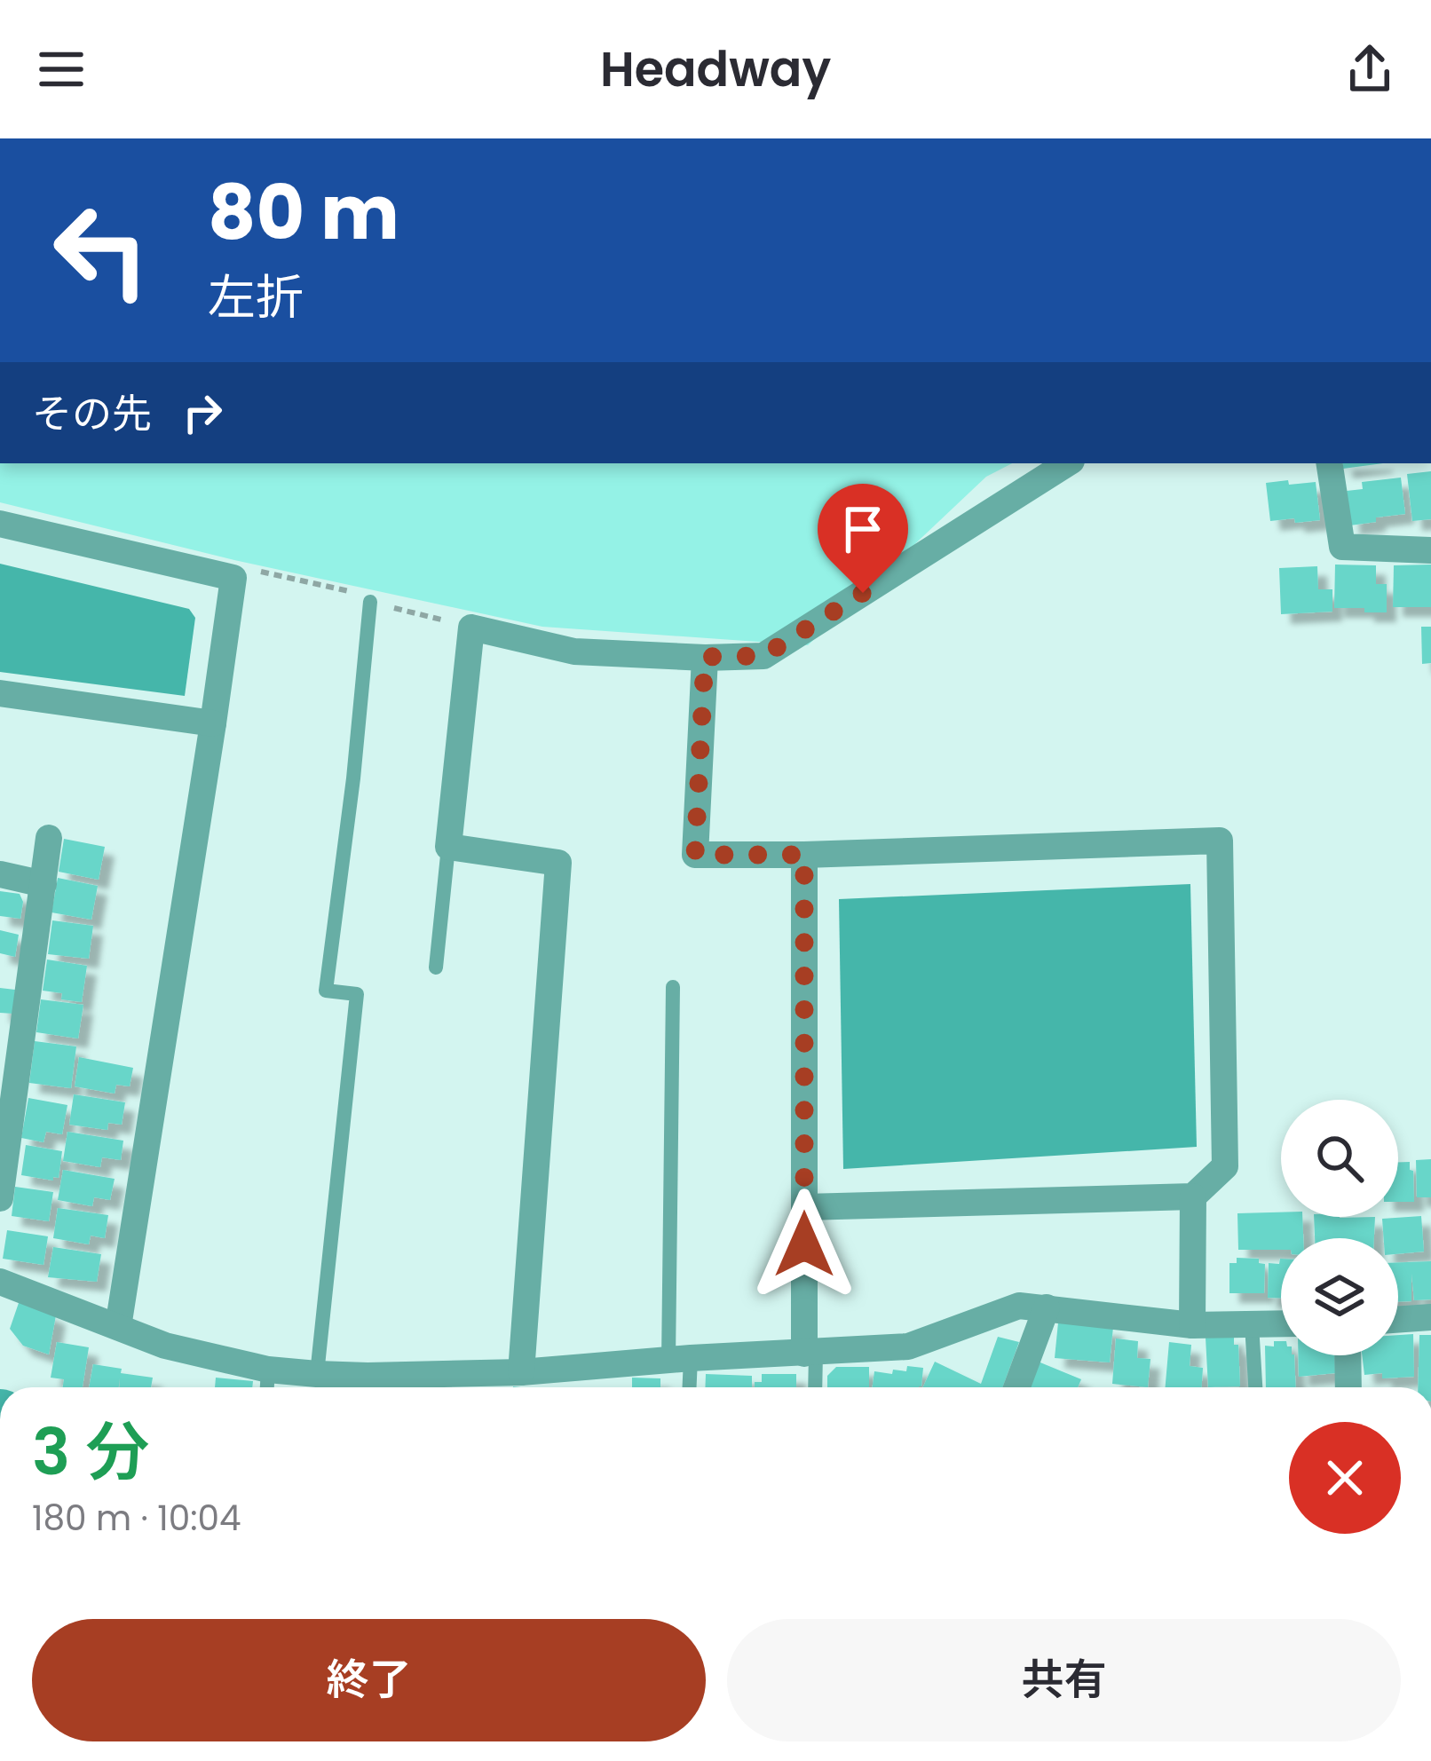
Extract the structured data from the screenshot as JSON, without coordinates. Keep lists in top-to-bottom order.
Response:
{
  "page": {
    "header": "Headway",
    "turn": ["80 m", "左折"],
    "then": "その先",
    "heading": ["3 分", "180 m · 10:04"],
    "buttons": ["終了", "共有"]
  }
}
